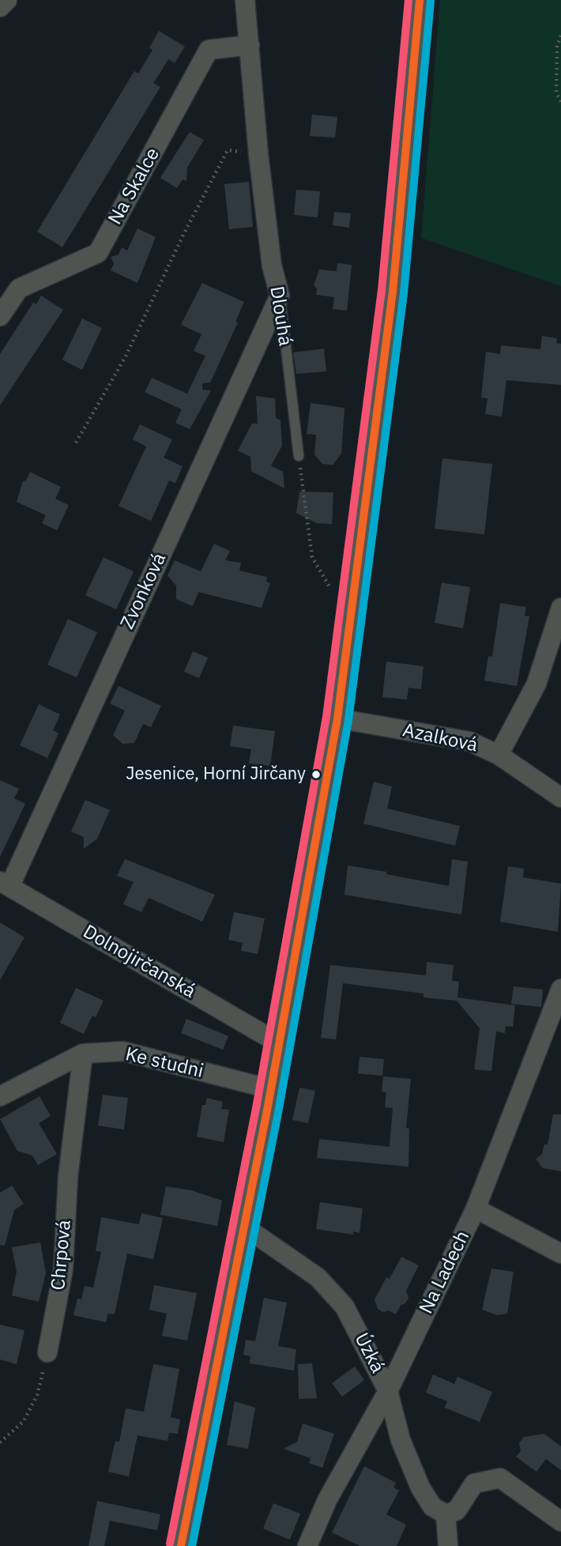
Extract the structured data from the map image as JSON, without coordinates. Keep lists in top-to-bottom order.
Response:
{
  "streets": {
    "street": [
      "Na Skalce",
      "Dlouhá",
      "Zvonková",
      "Azalková",
      "Dolnojirčanská",
      "Ke studni",
      "Chrpová",
      "Na Ladech",
      "Úzká"
    ]
  },
  "crossings": [
    ["Na Skalce", "Dlouhá"],
    ["Dlouhá", "Zvonková"],
    ["Zvonková", "Dolnojirčanská"],
    ["Ke studni", "Chrpová"],
    ["Na Ladech", "Úzká"]
  ],
  "places": ["Jesenice, Horní Jirčany"]
}
